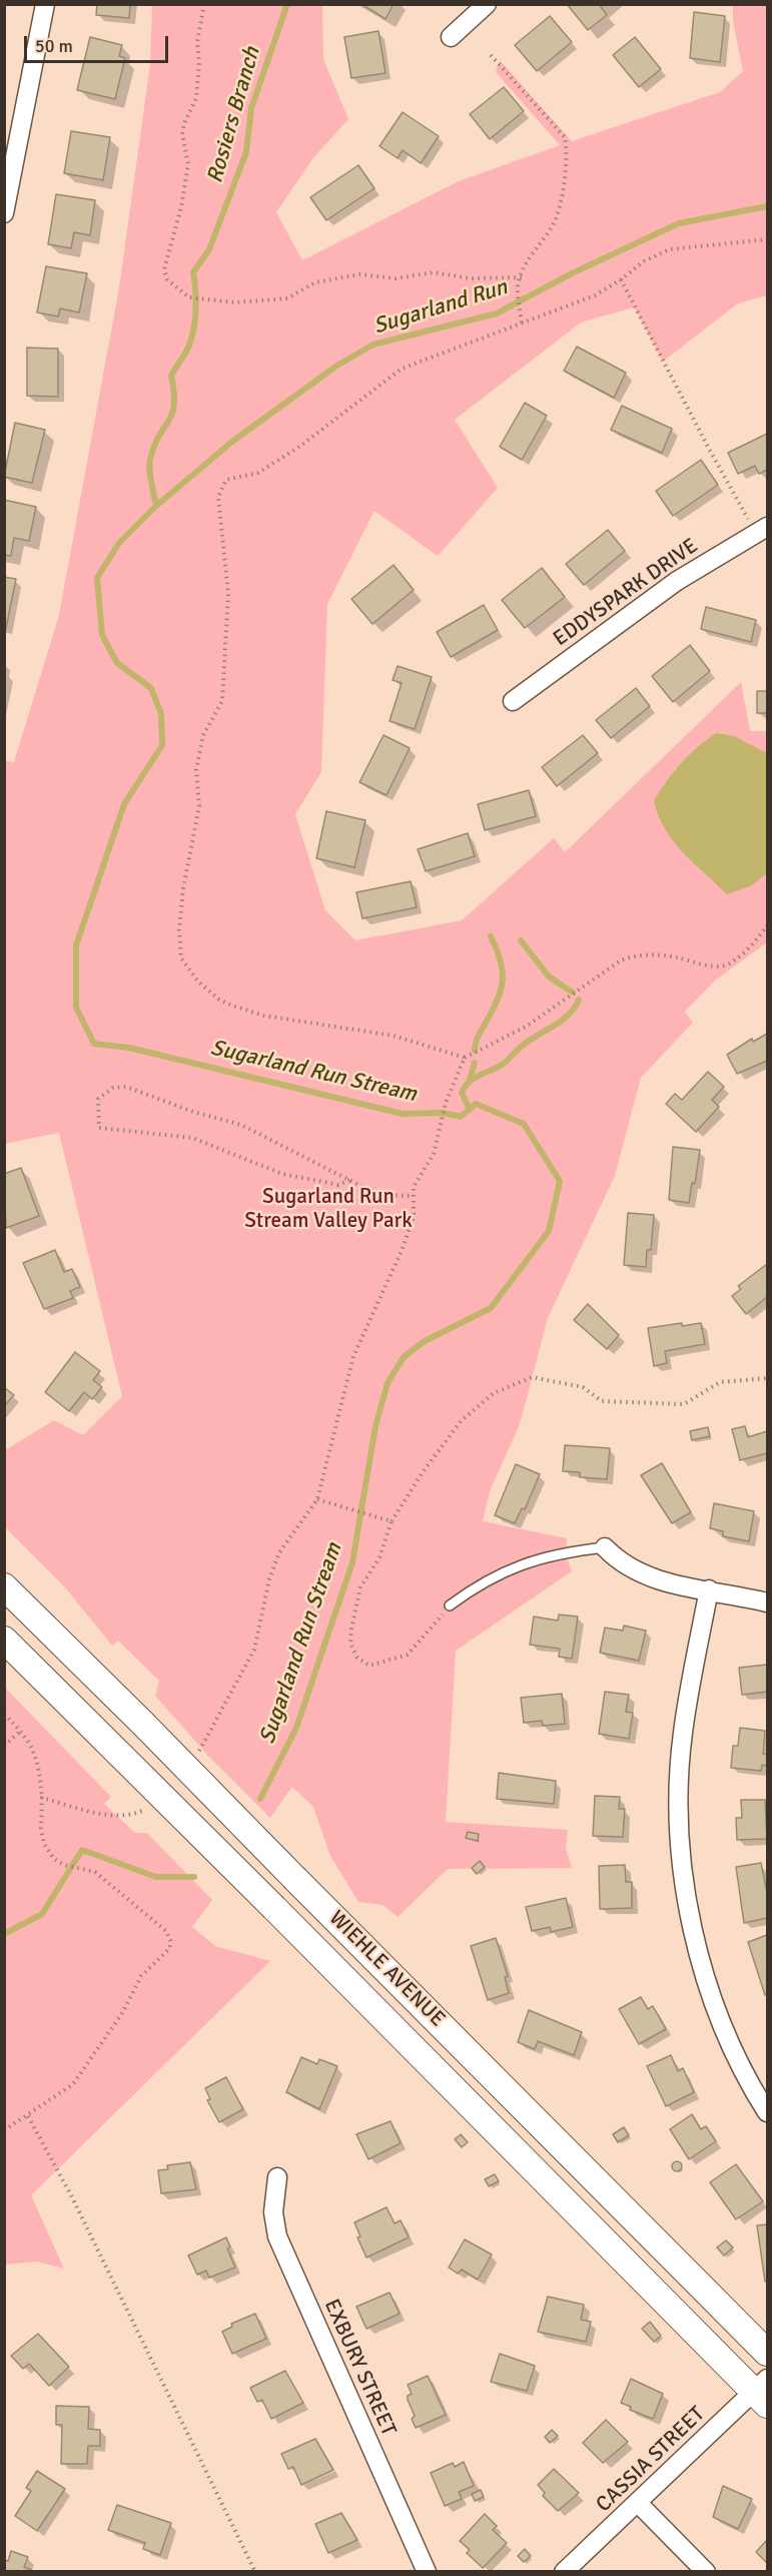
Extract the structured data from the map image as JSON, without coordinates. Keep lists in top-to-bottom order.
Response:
{
  "streets": {
    "main road": ["WIEHLE AVENUE"],
    "street": ["EDDYSPARK DRIVE", "EXBURY STREET", "CASSIA STREET"]
  },
  "crossings": [
    ["WIEHLE AVENUE", "CASSIA STREET"]
  ],
  "water": ["Rosiers Branch", "Sugarland Run", "Sugarland Run Stream"],
  "parks": ["Sugarland Run Stream Valley Park"],
  "scale_bar": "50 m"
}
